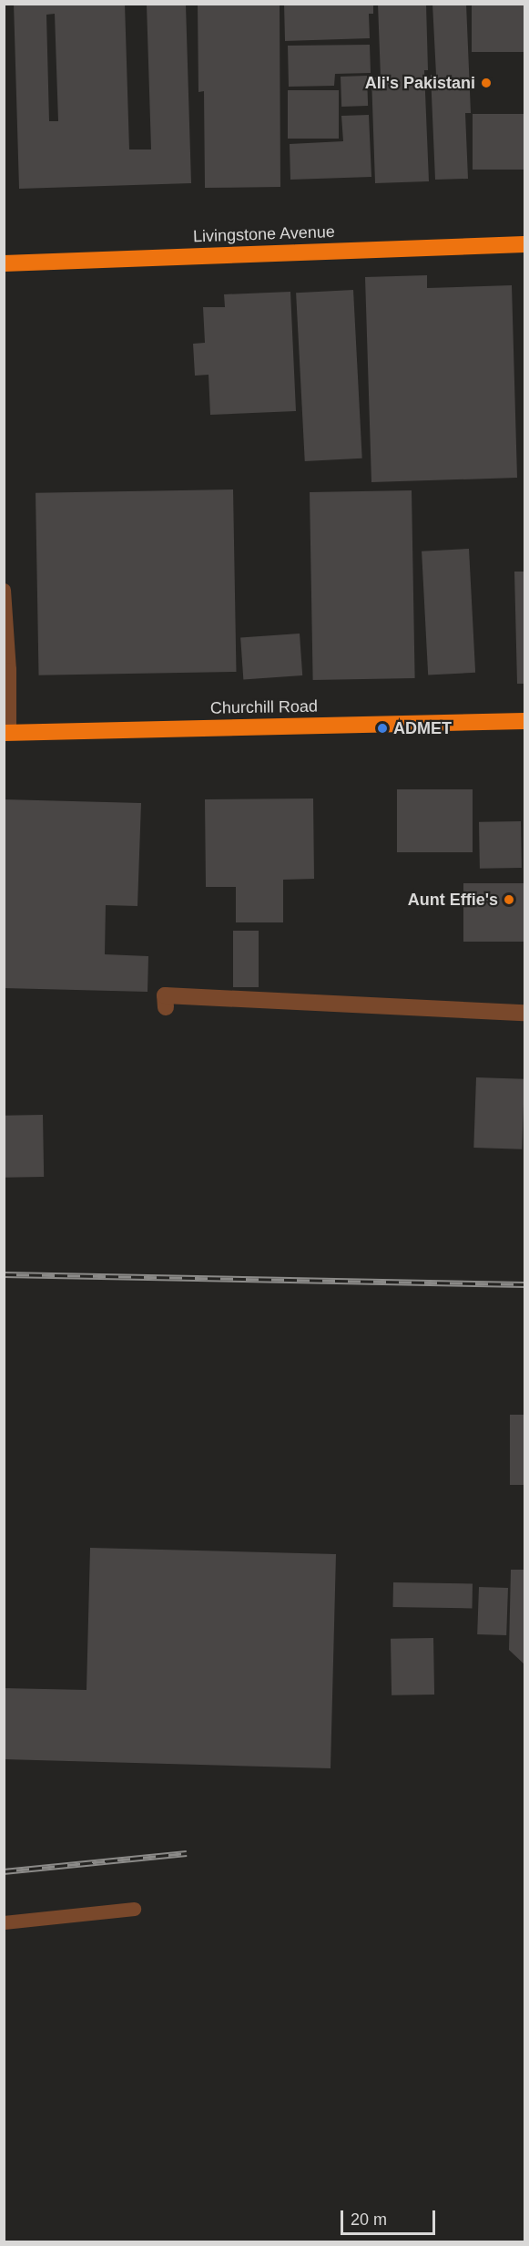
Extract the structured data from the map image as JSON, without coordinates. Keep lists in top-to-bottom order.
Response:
{
  "streets": {
    "highway": ["Livingstone Avenue", "Churchill Road"]
  },
  "places": ["Ali's Pakistani", "ADMET", "Aunt Effie's"],
  "scale_bar": "20 m"
}
